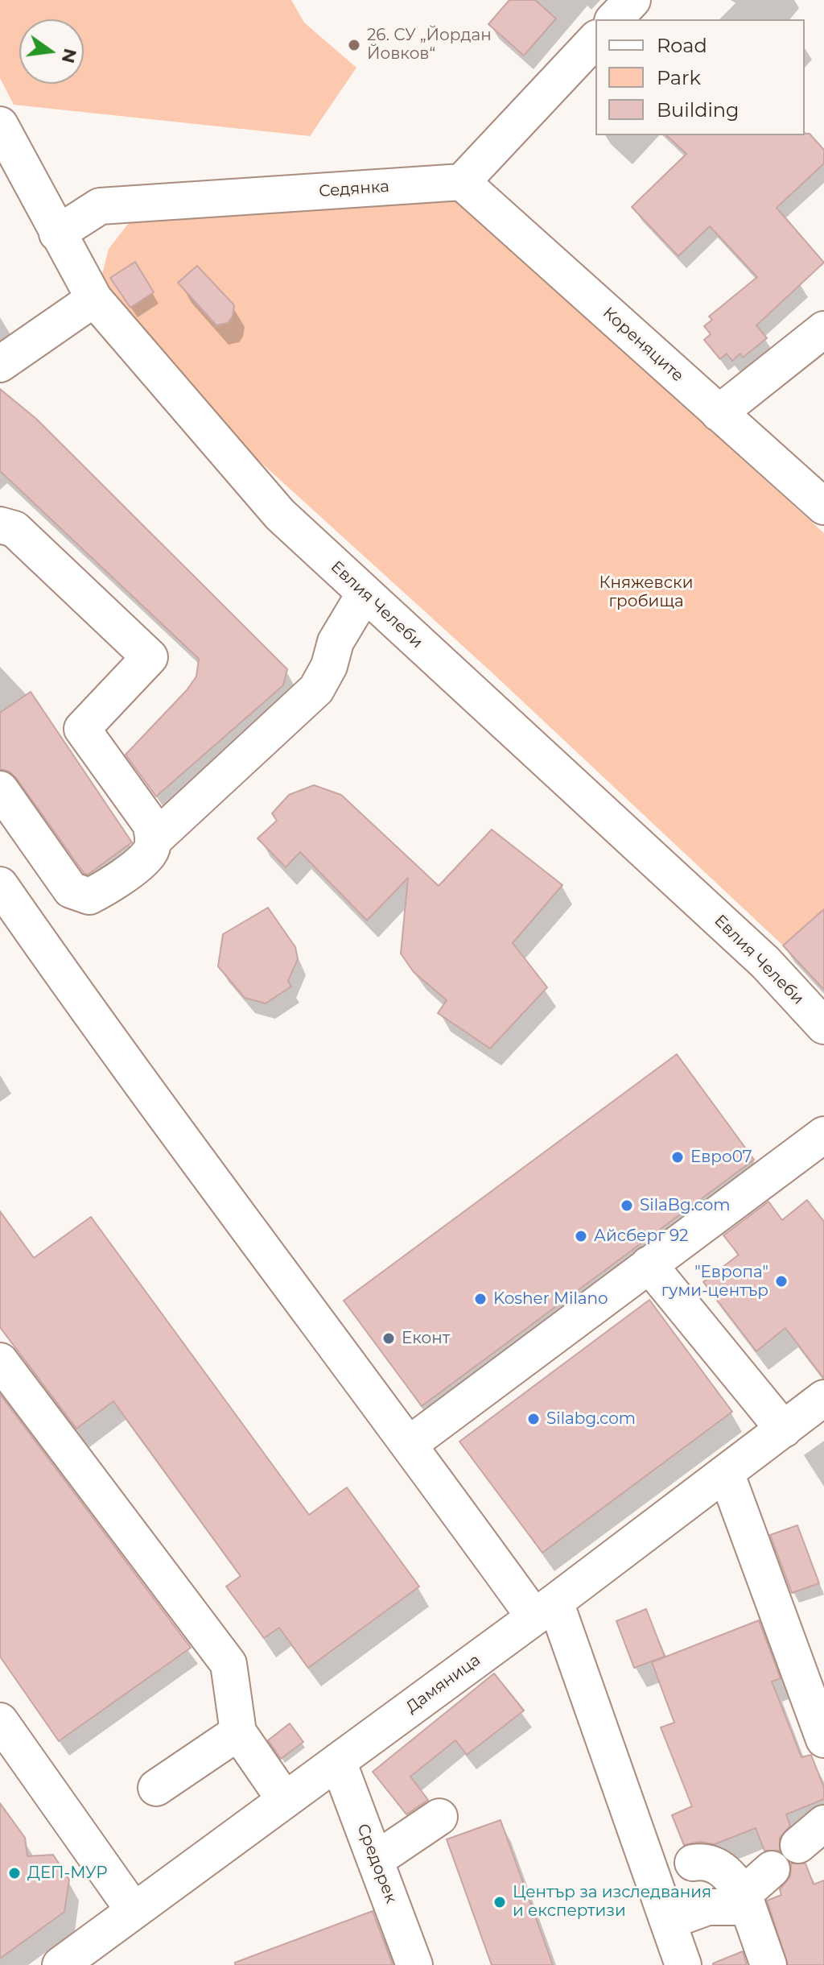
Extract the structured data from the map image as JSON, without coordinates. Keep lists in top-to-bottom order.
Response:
{
  "streets": {
    "street": [
      "Седянка",
      "Кореняците",
      "Евлия Челеби",
      "Дамяница",
      "Средорек"
    ]
  },
  "crossings": [
    ["Седянка", "Кореняците"],
    ["Седянка", "Евлия Челеби"],
    ["Дамяница", "Средорек"]
  ],
  "parks": ["Княжевски гробища"],
  "places": [
    "26. СУ „Йордан Йовков“",
    "Евро07",
    "SilaBg.com",
    "Айсберг 92",
    "\"Европа\" гуми-център",
    "Kosher Milano",
    "Еконт",
    "Silabg.com",
    "ДЕП-МУР",
    "Център за изследвания и експертизи"
  ],
  "legend": ["Road", "Park", "Building"],
  "north": "right"
}
